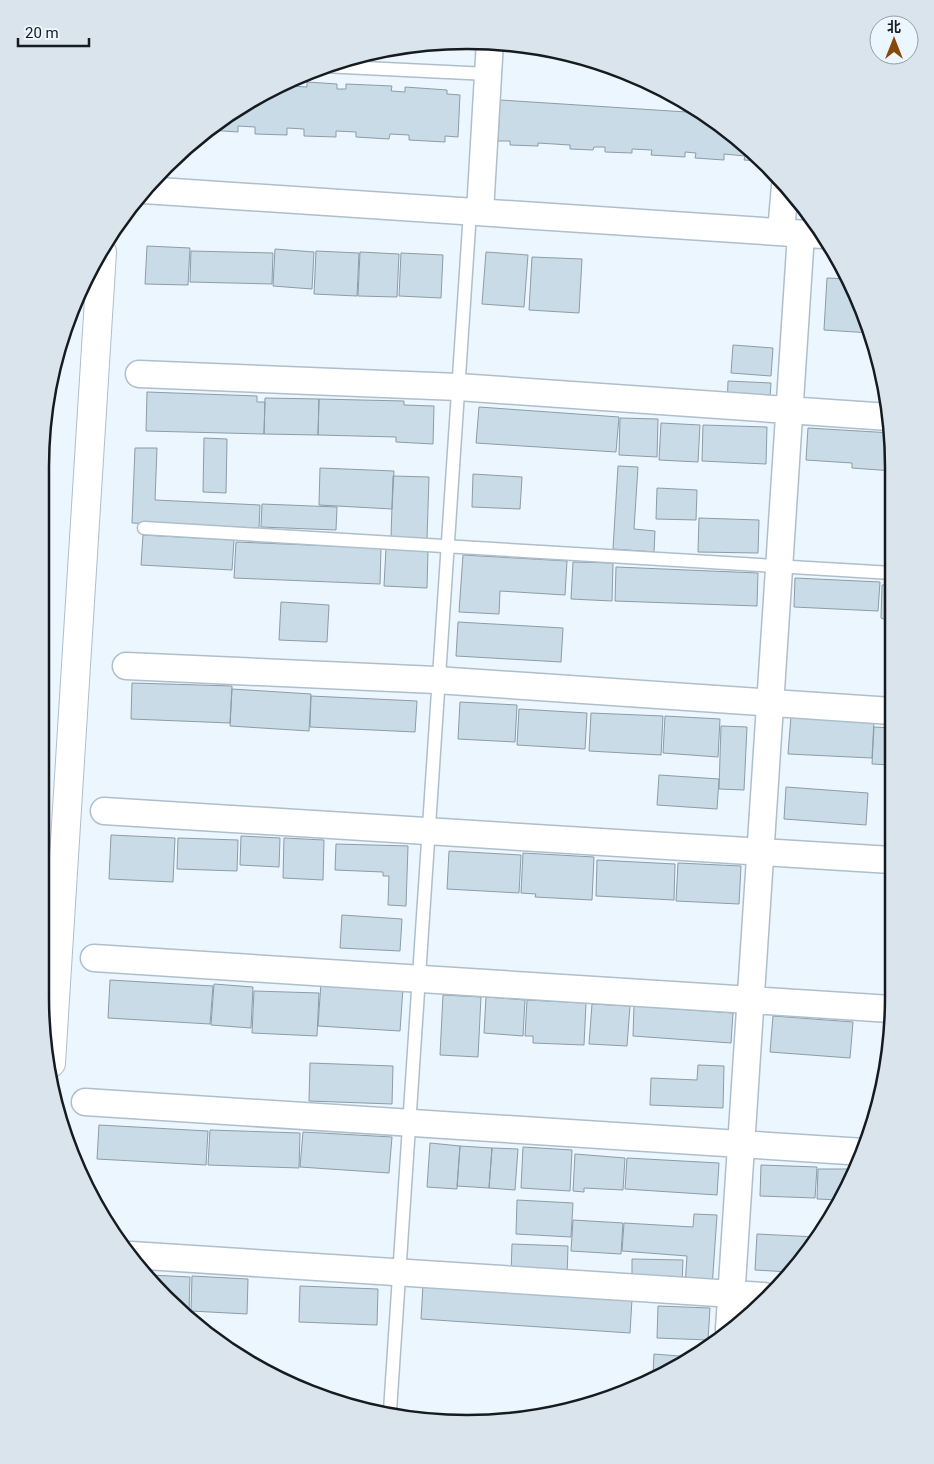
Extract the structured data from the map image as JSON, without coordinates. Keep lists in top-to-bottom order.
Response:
{
  "scale_bar": "20 m",
  "north": "top"
}
